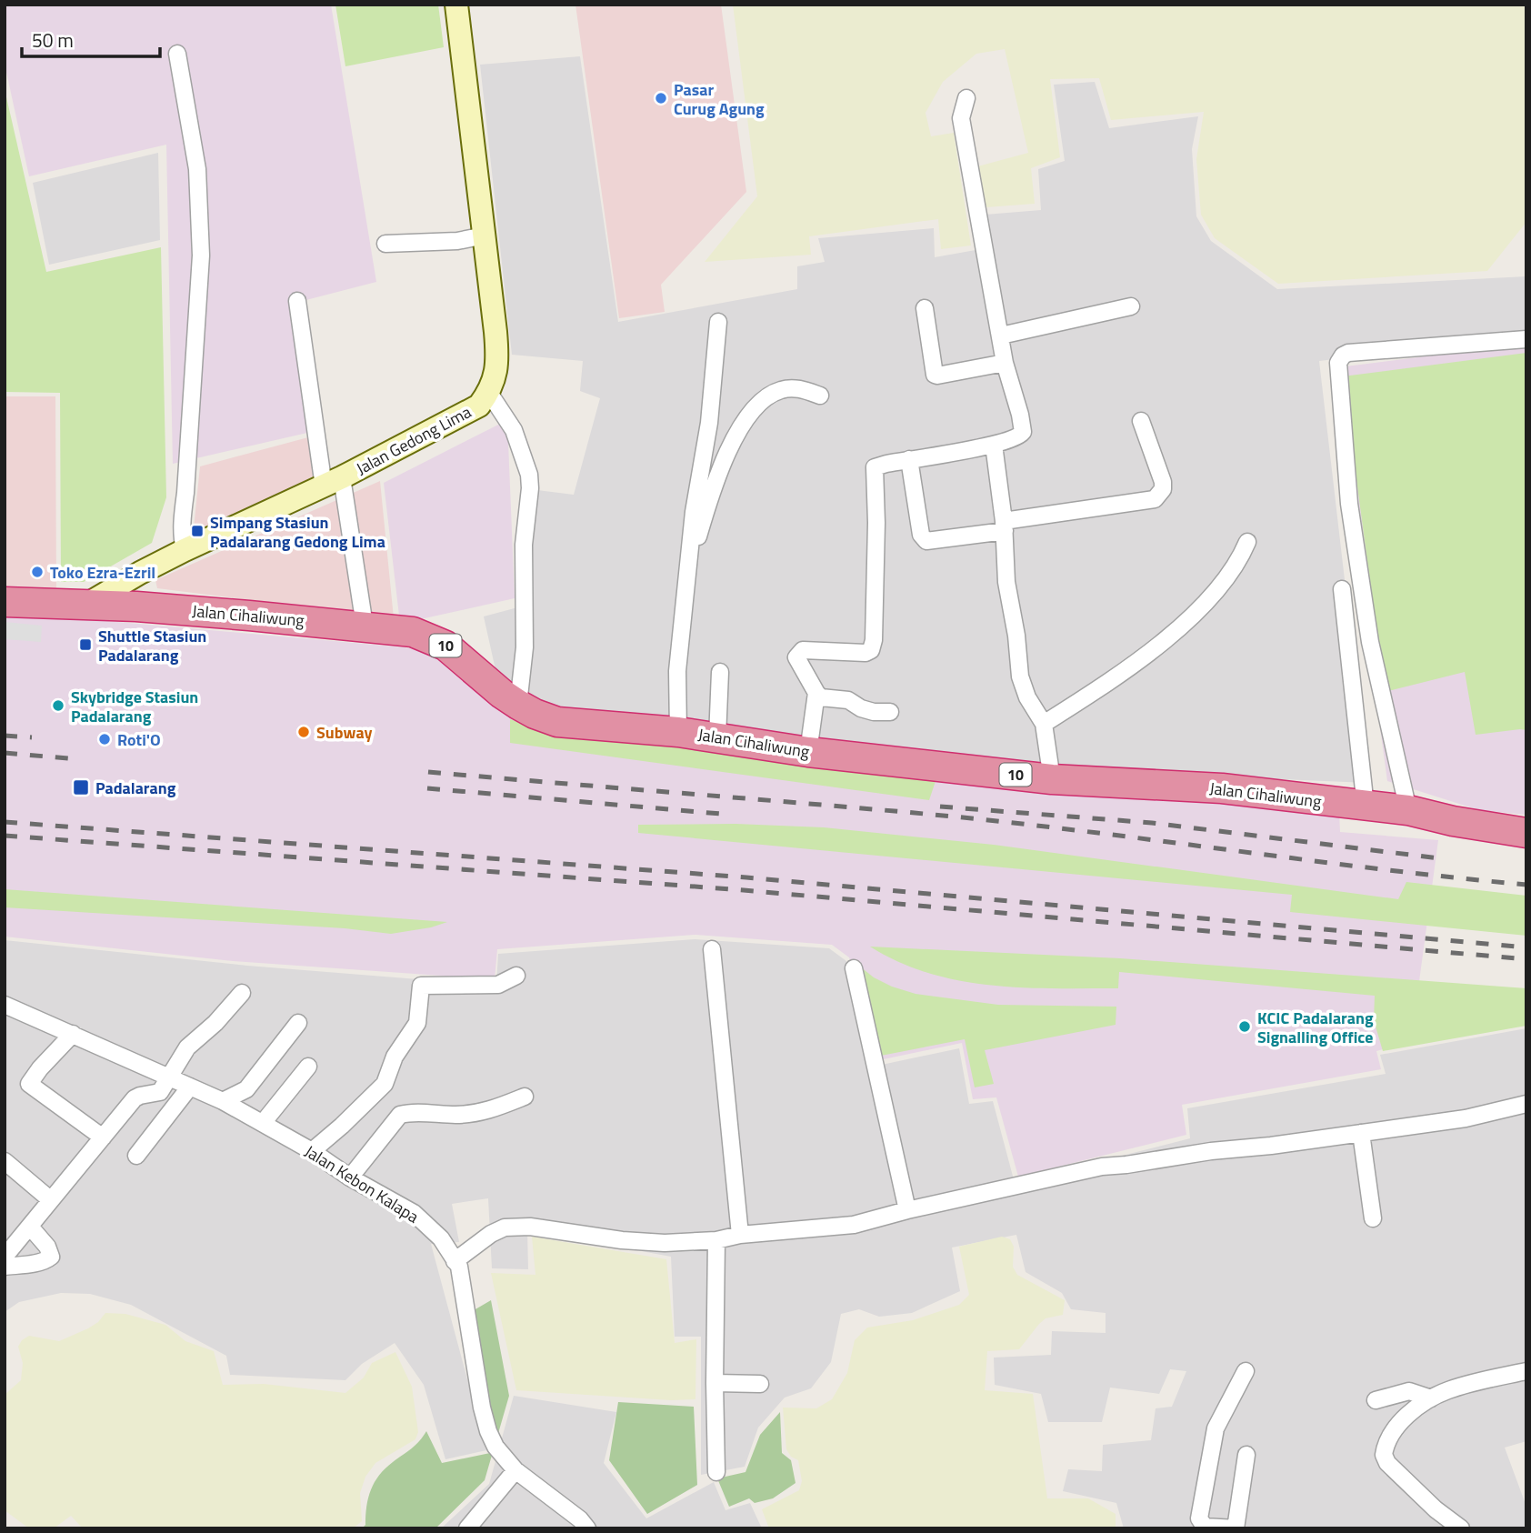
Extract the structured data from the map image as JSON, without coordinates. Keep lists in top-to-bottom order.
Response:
{
  "streets": {
    "highway": ["Jalan Cihaliwung", "10"],
    "street": ["Jalan Gedong Lima", "Jalan Kebon Kalapa"]
  },
  "crossings": [
    ["Jalan Gedong Lima", "Jalan Cihaliwung"]
  ],
  "places": {
    "other": [
      "Pasar Curug Agung",
      "Toko Ezra-Ezril",
      "Skybridge Stasiun Padalarang",
      "Subway",
      "Roti'O",
      "KCIC Padalarang Signalling Office"
    ],
    "transit": ["Simpang Stasiun Padalarang Gedong Lima", "Shuttle Stasiun Padalarang", "Padalarang"]
  },
  "scale_bar": "50 m"
}
